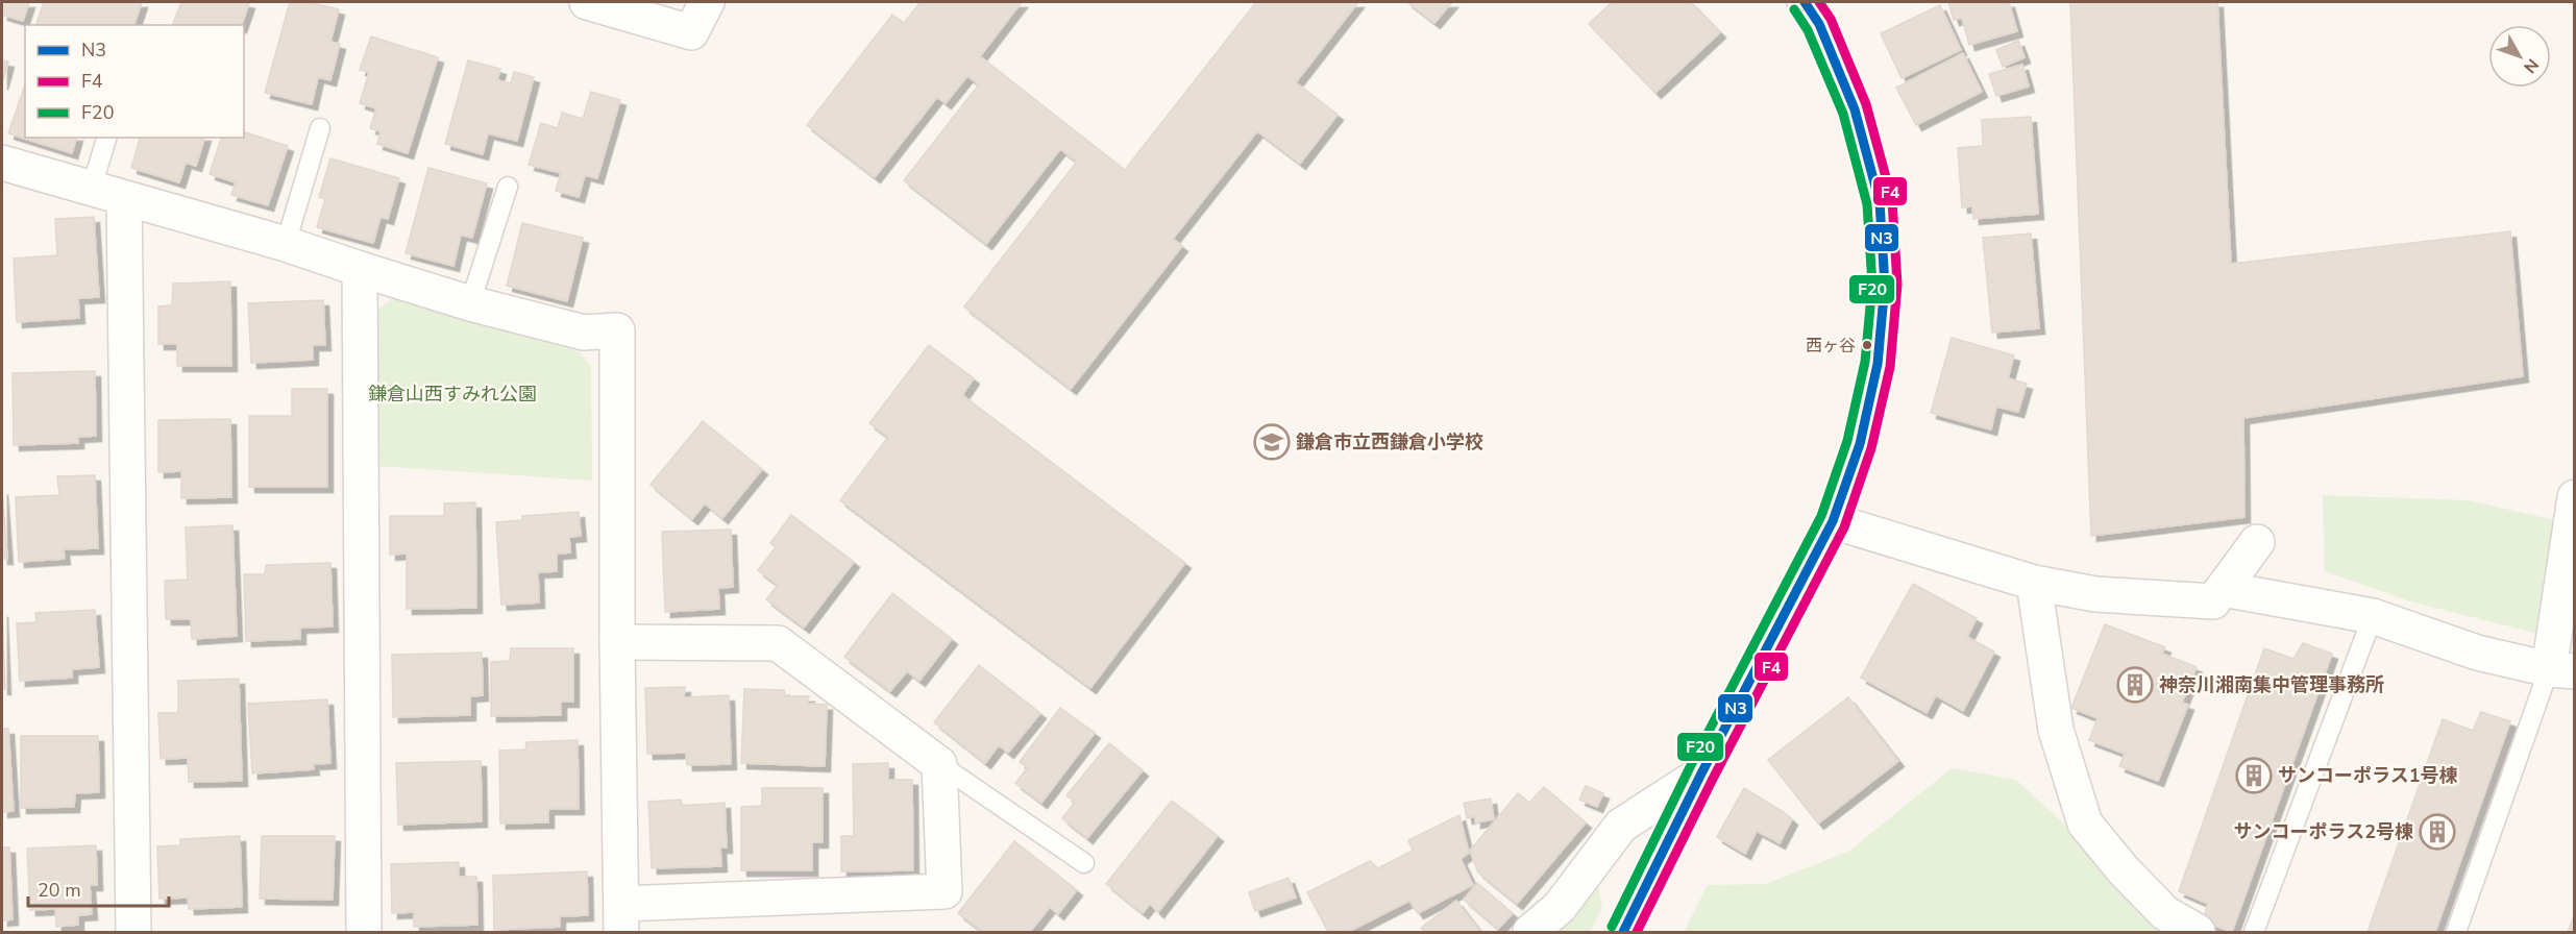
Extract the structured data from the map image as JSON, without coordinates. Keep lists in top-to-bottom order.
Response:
{
  "parks": ["鎌倉山西すみれ公園"],
  "places": {
    "other": ["西ヶ谷"],
    "school or university": ["鎌倉市立西鎌倉小学校"],
    "building": ["神奈川湘南集中管理事務所", "サンコーポラス1号棟", "サンコーポラス2号棟"]
  },
  "lines": ["transit line N3", "transit line F4", "transit line F20"],
  "legend": ["N3", "F4", "F20"],
  "scale_bar": "20 m",
  "north": "bottom right"
}
